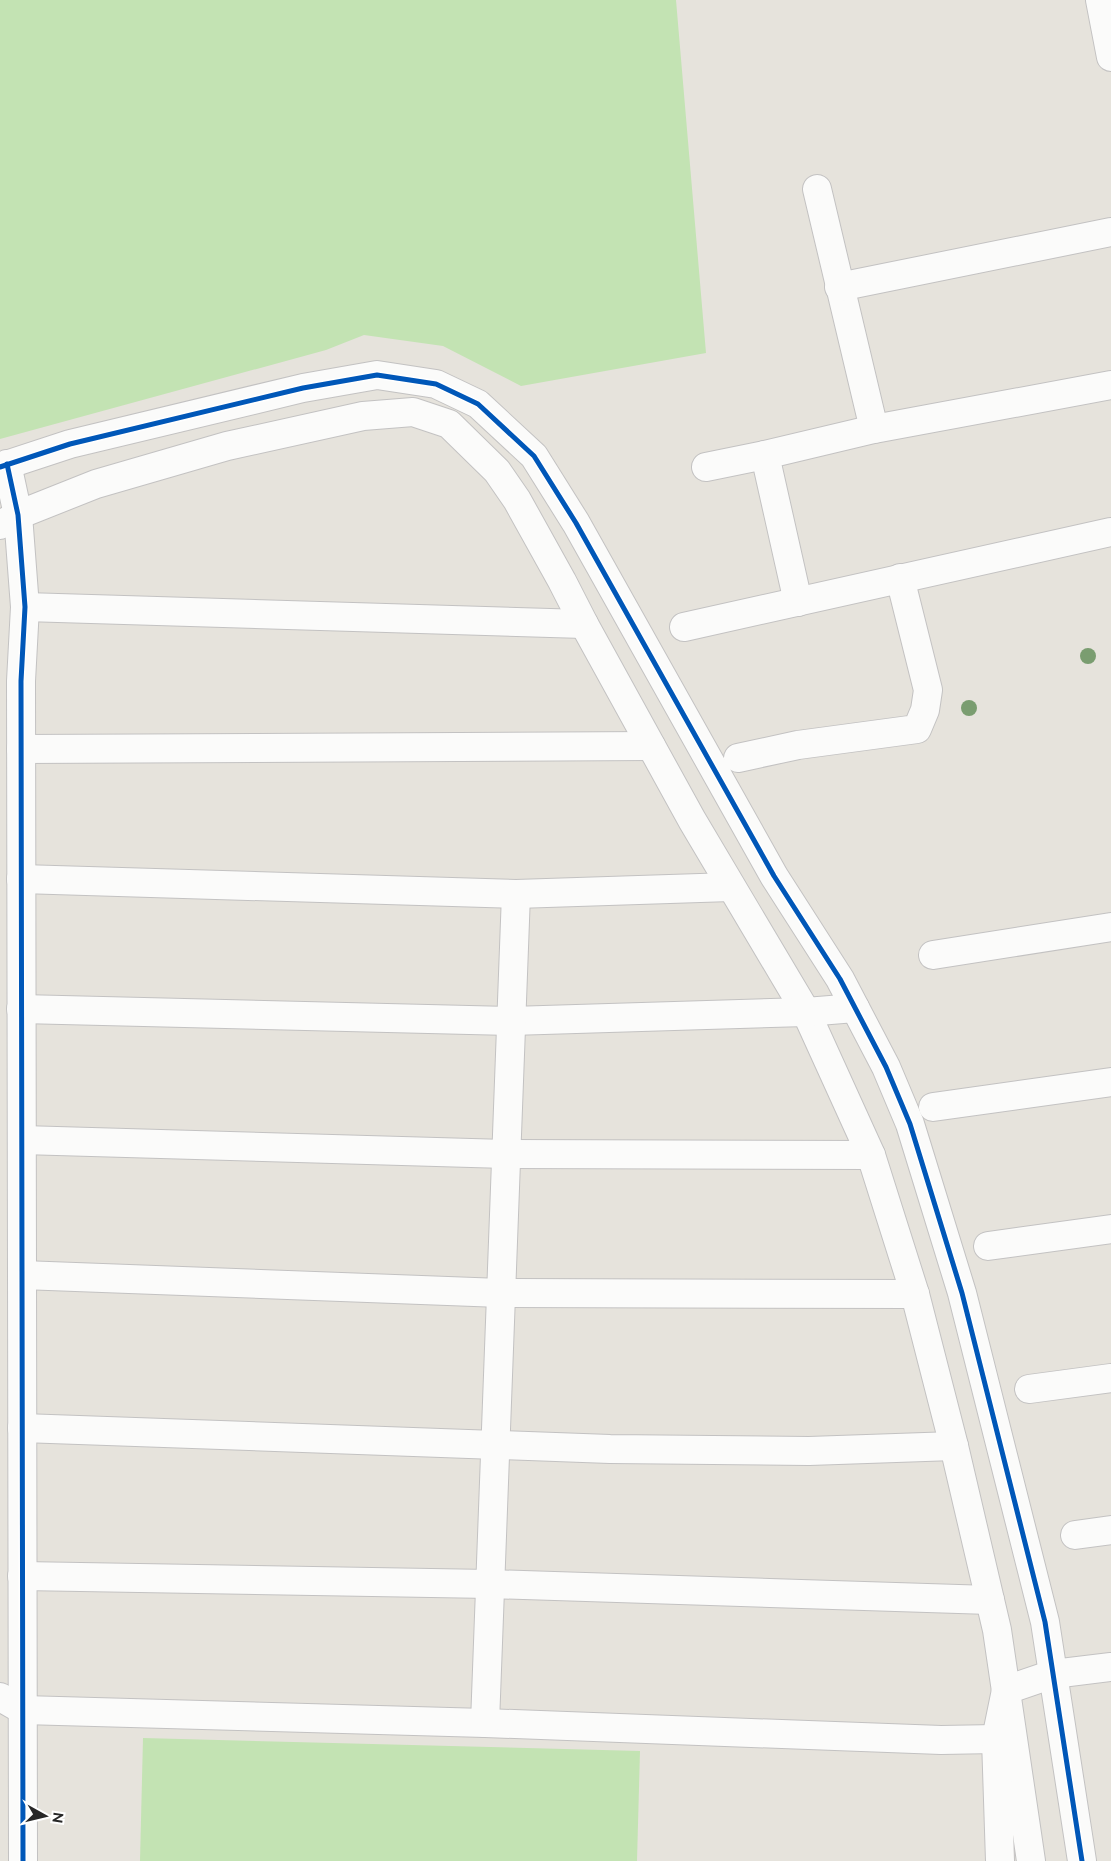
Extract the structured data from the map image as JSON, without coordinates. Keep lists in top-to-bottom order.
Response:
{
  "north": "right"
}
